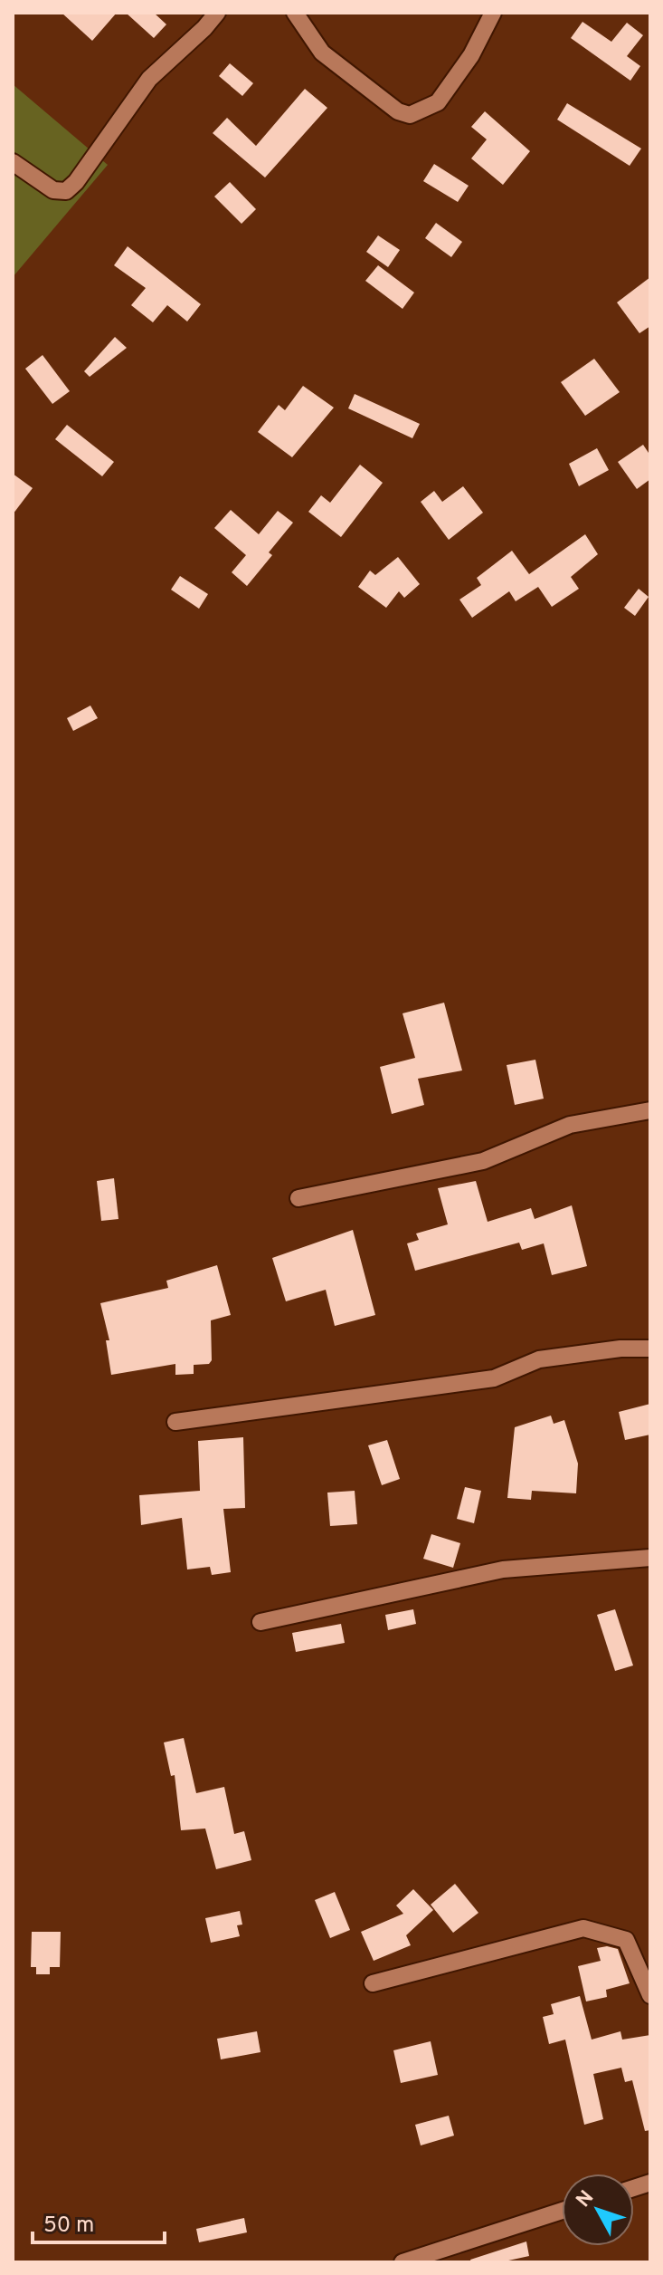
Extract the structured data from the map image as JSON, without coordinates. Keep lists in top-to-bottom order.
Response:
{
  "scale_bar": "50 m",
  "north": "top left"
}
